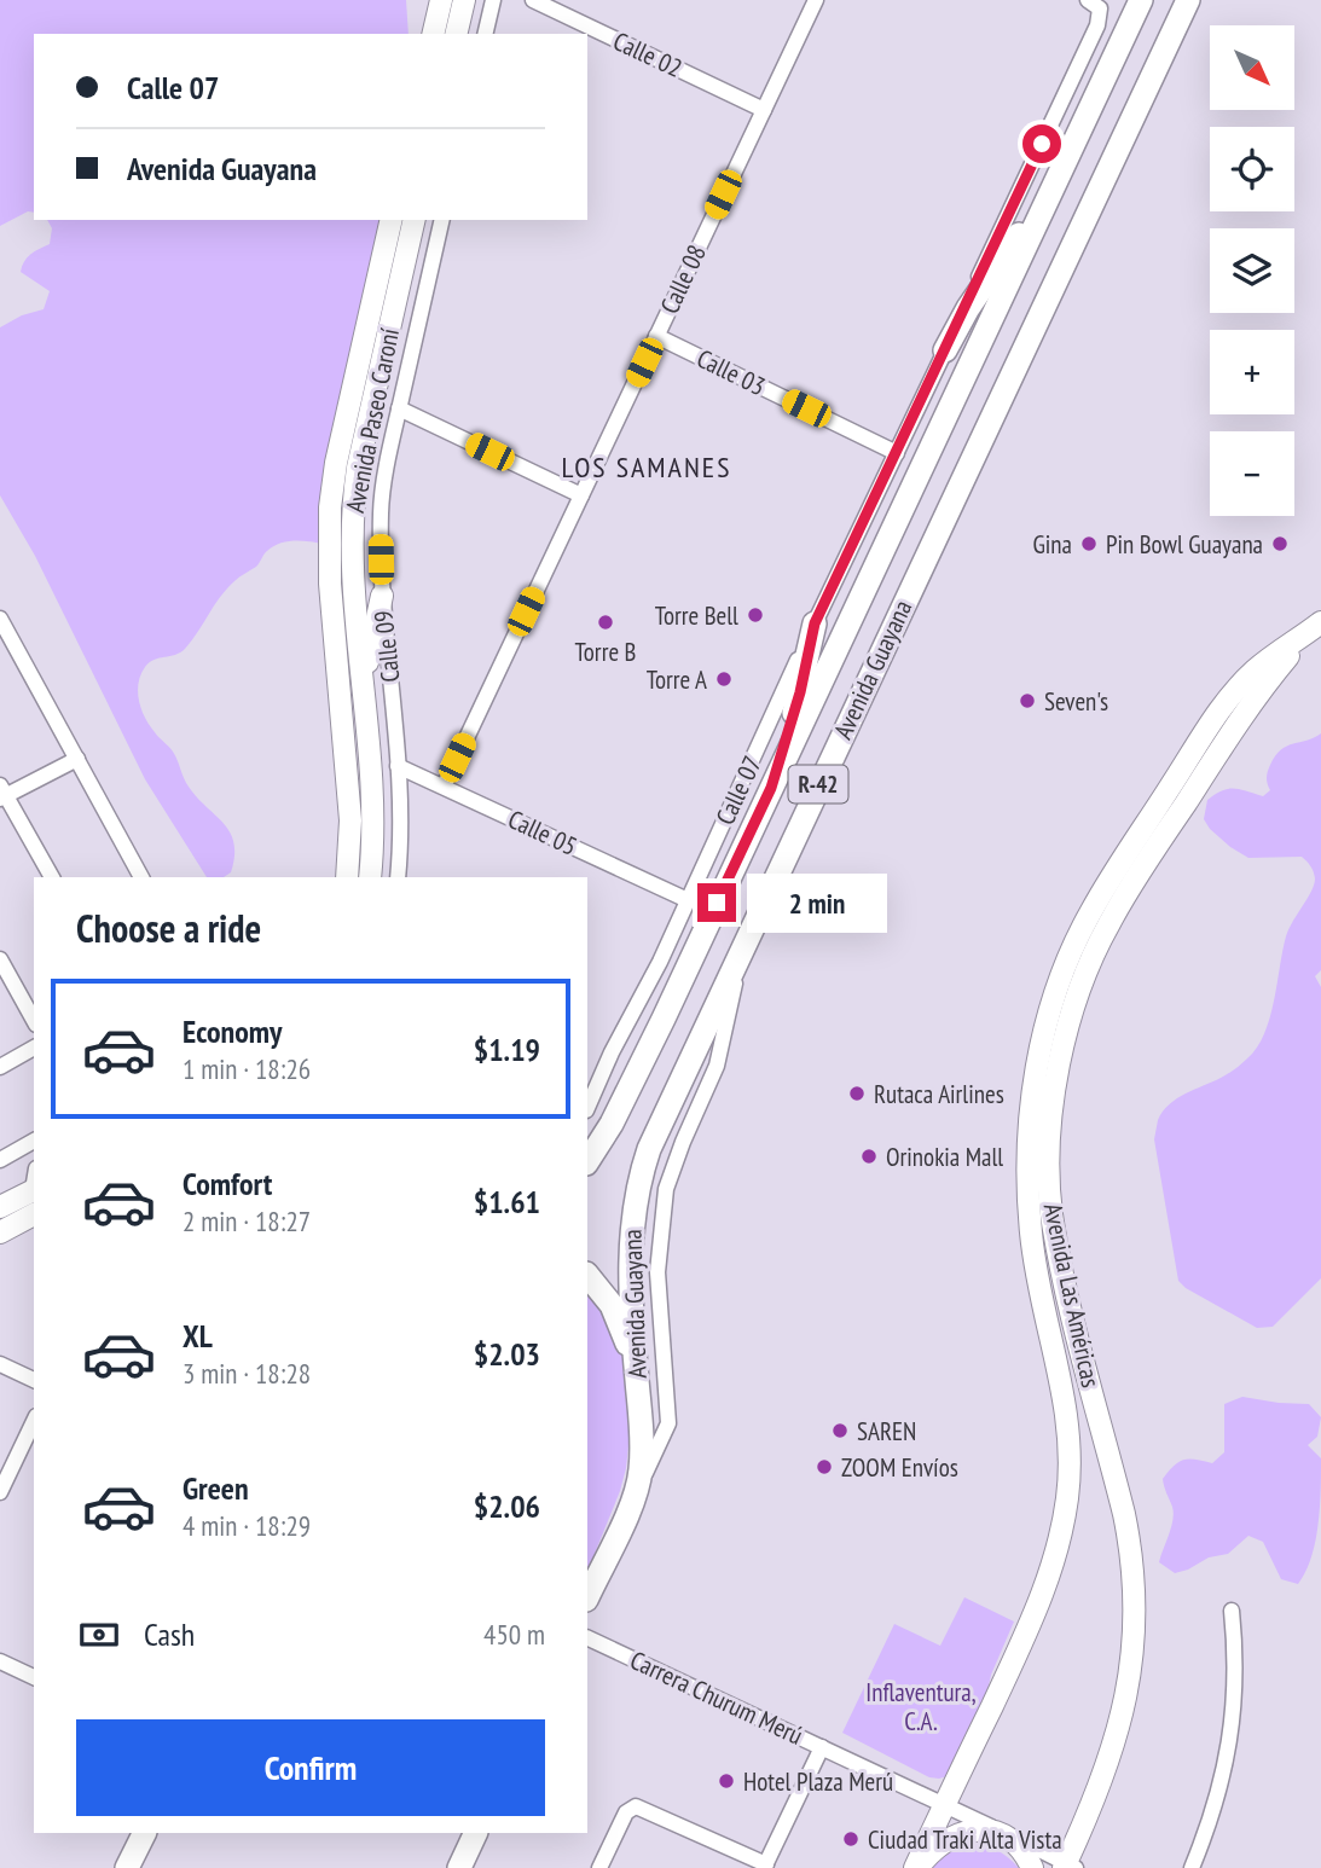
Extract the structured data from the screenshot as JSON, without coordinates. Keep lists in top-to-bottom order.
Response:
{
  "streets": {
    "main road": [
      "Avenida Paseo Caroní",
      "Avenida Guayana",
      "R-42",
      "Avenida Las Américas"
    ],
    "street": [
      "Calle 02",
      "Calle 08",
      "Calle 03",
      "Calle 09",
      "Calle 07",
      "Calle 05",
      "Carrera Churum Merú"
    ]
  },
  "crossings": [
    ["Calle 02", "Calle 08"],
    ["Calle 08", "Calle 03"],
    ["Calle 08", "Calle 05"],
    ["Calle 03", "Calle 07"],
    ["Calle 09", "Calle 05"],
    ["Calle 07", "Calle 05"],
    ["Avenida Las Américas", "Carrera Churum Merú"]
  ],
  "districts": ["LOS SAMANES"],
  "parks": ["Inflaventura, C.A."],
  "places": [
    "Gina",
    "Pin Bowl Guayana",
    "Torre Bell",
    "Torre B",
    "Torre A",
    "Seven's",
    "Rutaca Airlines",
    "Orinokia Mall",
    "SAREN",
    "ZOOM Envíos",
    "Hotel Plaza Merú",
    "Ciudad Traki Alta Vista"
  ],
  "north": "bottom right",
  "page": {
    "map_buttons": ["+", "−"],
    "banner": ["Calle 07", "Avenida Guayana"],
    "bubble": "2 min",
    "heading": "Choose a ride",
    "list": [
      {
        "name": "Economy",
        "note": "1 min · 18:26",
        "value": "$1.19"
      },
      {
        "name": "Comfort",
        "note": "2 min · 18:27",
        "value": "$1.61"
      },
      {
        "name": "XL",
        "note": "3 min · 18:28",
        "value": "$2.03"
      },
      {
        "name": "Green",
        "note": "4 min · 18:29",
        "value": "$2.06"
      }
    ],
    "pay": ["Cash", "450 m"],
    "buttons": "Confirm"
  }
}
